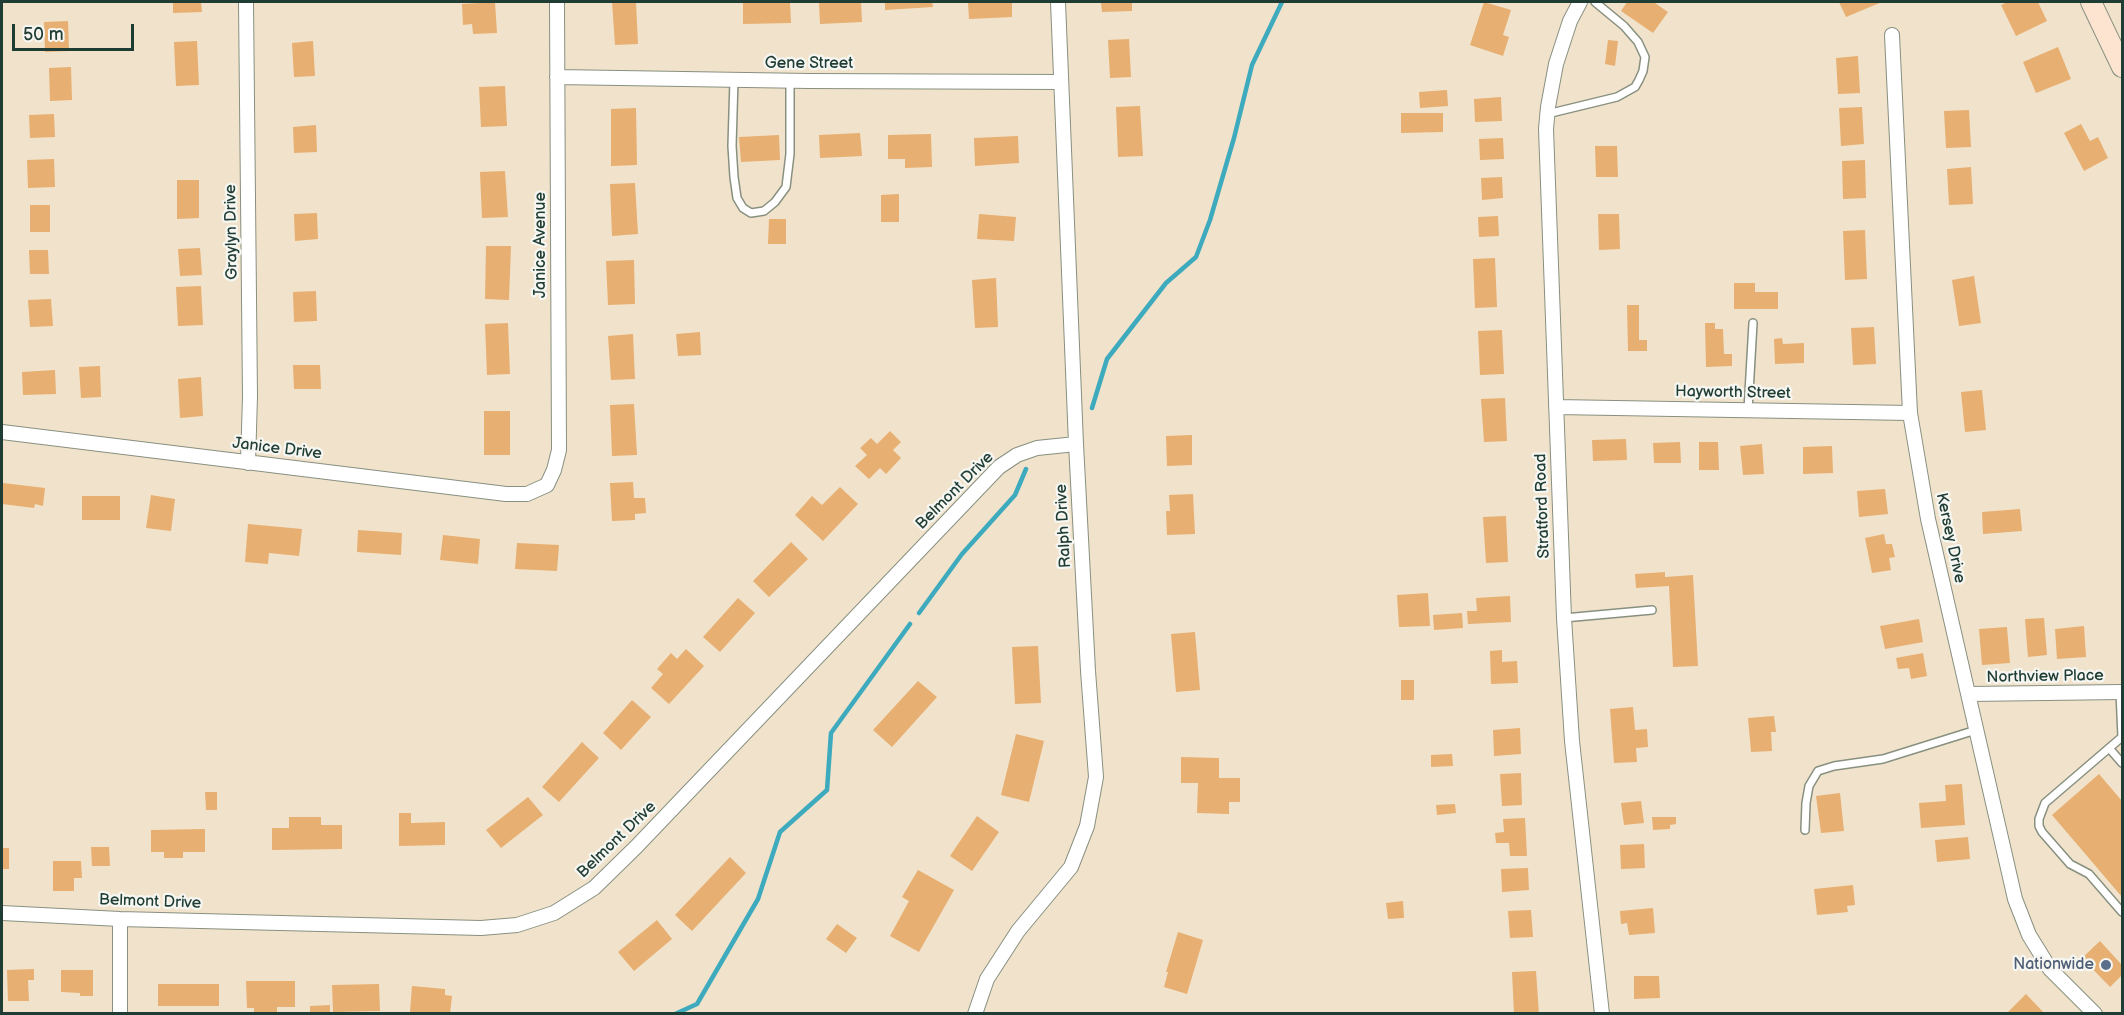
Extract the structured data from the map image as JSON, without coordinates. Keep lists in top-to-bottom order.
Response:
{
  "streets": {
    "street": [
      "Gene Street",
      "Graylyn Drive",
      "Janice Avenue",
      "Hayworth Street",
      "Janice Drive",
      "Belmont Drive",
      "Stratford Road",
      "Ralph Drive",
      "Kersey Drive",
      "Northview Place"
    ]
  },
  "crossings": [
    ["Gene Street", "Janice Avenue"],
    ["Gene Street", "Ralph Drive"],
    ["Graylyn Drive", "Janice Drive"],
    ["Janice Avenue", "Janice Drive"],
    ["Hayworth Street", "Stratford Road"],
    ["Hayworth Street", "Kersey Drive"],
    ["Belmont Drive", "Ralph Drive"],
    ["Kersey Drive", "Northview Place"]
  ],
  "places": ["Nationwide"],
  "scale_bar": "50 m"
}
